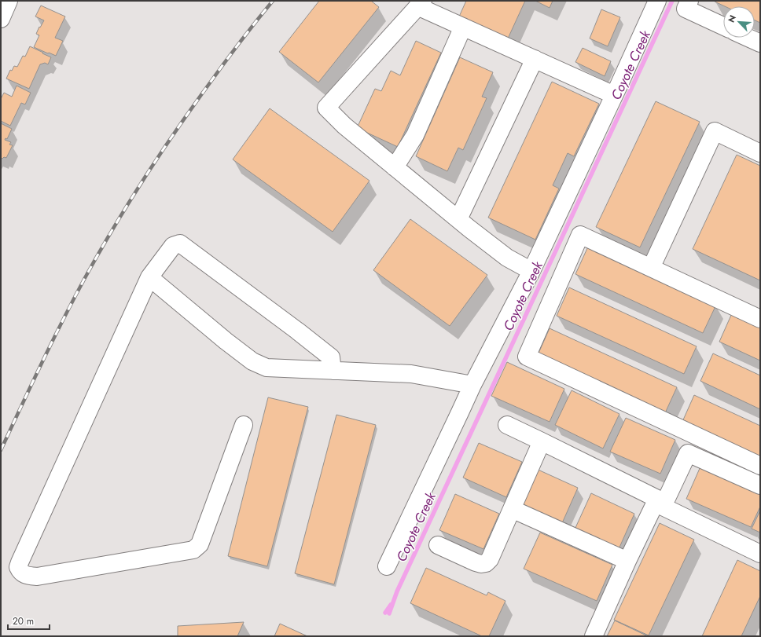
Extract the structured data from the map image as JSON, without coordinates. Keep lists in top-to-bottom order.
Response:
{
  "water": ["Coyote Creek"],
  "scale_bar": "20 m",
  "north": "top left"
}
